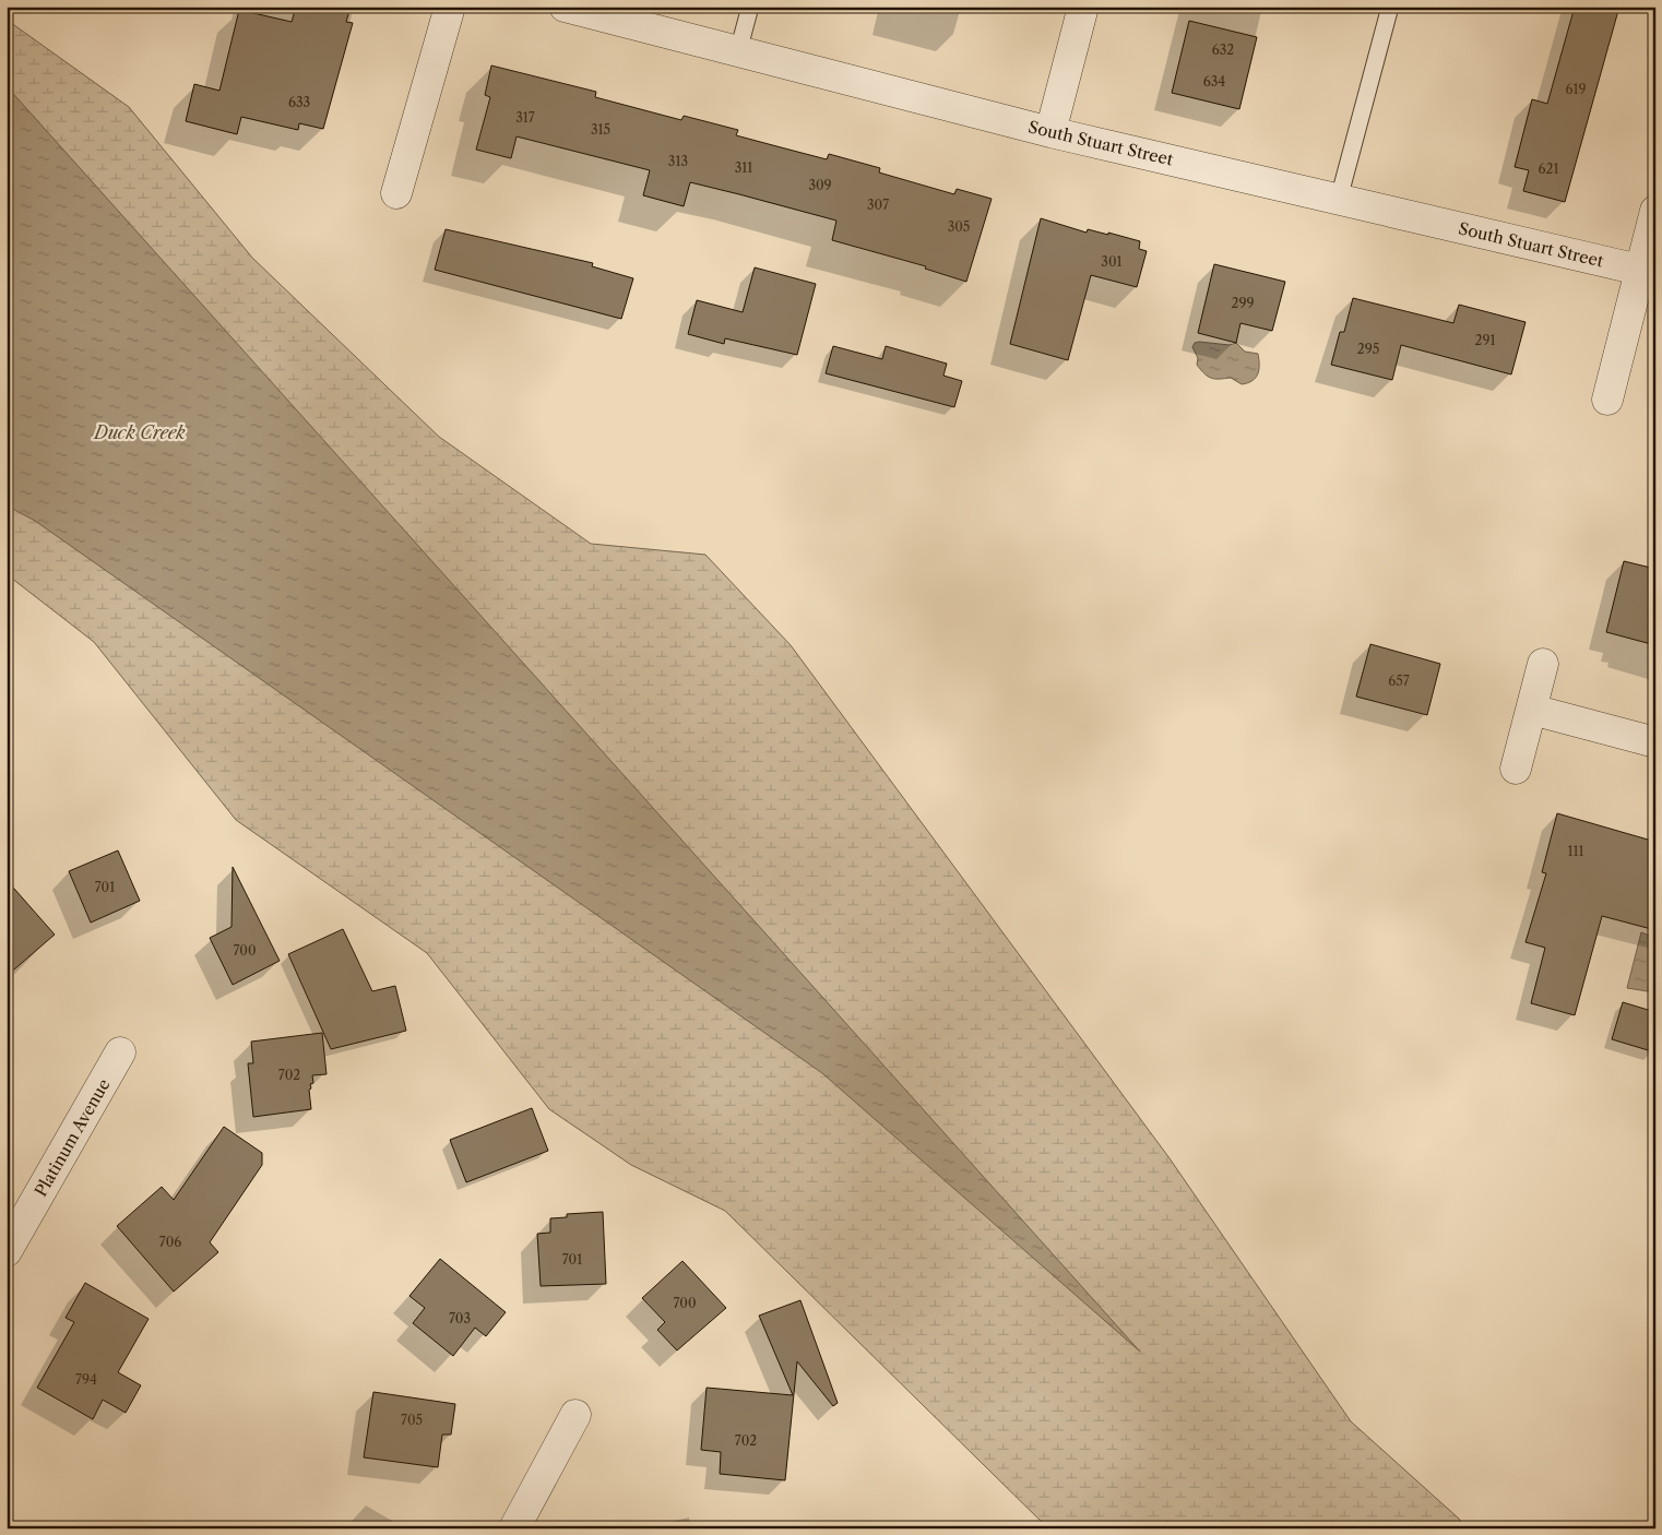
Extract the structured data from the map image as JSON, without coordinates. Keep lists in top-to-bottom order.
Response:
{
  "streets": {
    "street": ["South Stuart Street", "Platinum Avenue"]
  },
  "water": ["Duck Creek"],
  "house_numbers": [
    "632",
    "634",
    "619",
    "633",
    "317",
    "315",
    "313",
    "311",
    "621",
    "309",
    "307",
    "305",
    "301",
    "299",
    "291",
    "295",
    "657",
    "111",
    "701",
    "700",
    "702",
    "706",
    "701",
    "700",
    "703",
    "794",
    "705",
    "702"
  ]
}
